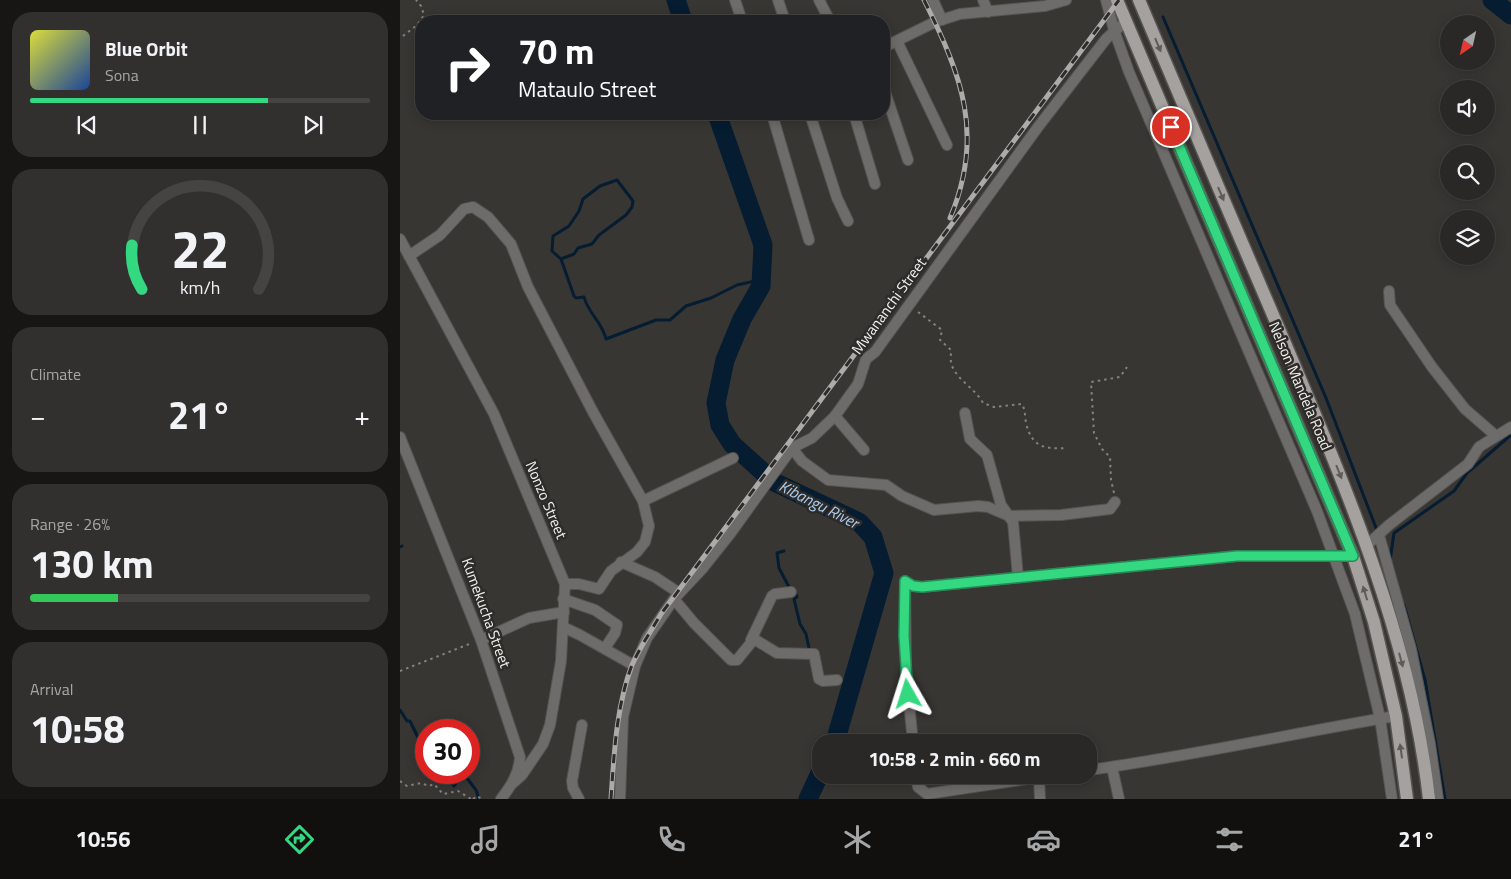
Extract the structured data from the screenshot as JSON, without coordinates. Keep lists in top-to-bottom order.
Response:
{
  "streets": {
    "main road": ["Nelson Mandela Road"],
    "street": ["Mwananchi Street", "Nonzo Street", "Kumekucha Street"]
  },
  "crossings": [
    ["Mwananchi Street", "Nelson Mandela Road"]
  ],
  "water": ["Kibangu River"],
  "north": "bottom left",
  "page": {
    "turn": ["70 m", "Mataulo Street"],
    "song": ["Blue Orbit", "Sona"],
    "tile": [
      "Climate",
      ["Range · 26%", "130 km"],
      ["Arrival", "10:58"]
    ],
    "heat": ["−", "21°", "+"],
    "limit": "30",
    "trip": "10:58 · 2 min · 660 m",
    "tabs": ["10:56", "21°"],
    "gauge": ["22", "km/h"]
  }
}
